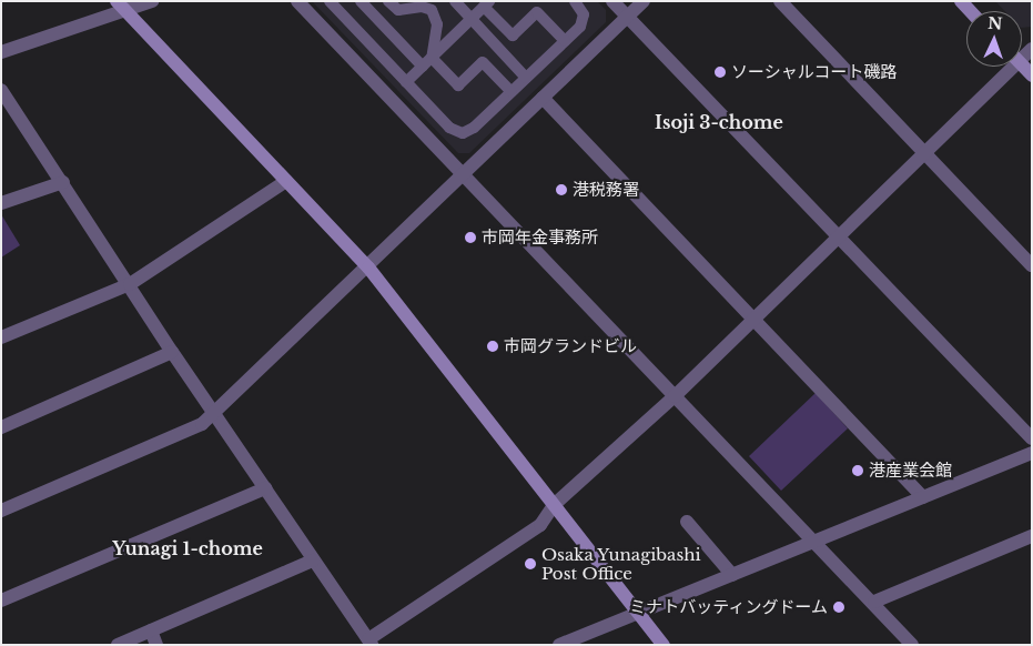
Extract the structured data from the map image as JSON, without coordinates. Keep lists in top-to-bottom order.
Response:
{
  "districts": ["Isoji 3-chome", "Yunagi 1-chome"],
  "places": [
    "ソーシャルコート磯路",
    "港税務署",
    "市岡年金事務所",
    "市岡グランドビル",
    "港産業会館",
    "Osaka Yunagibashi Post Office",
    "ミナトバッティングドーム"
  ],
  "north": "top"
}
